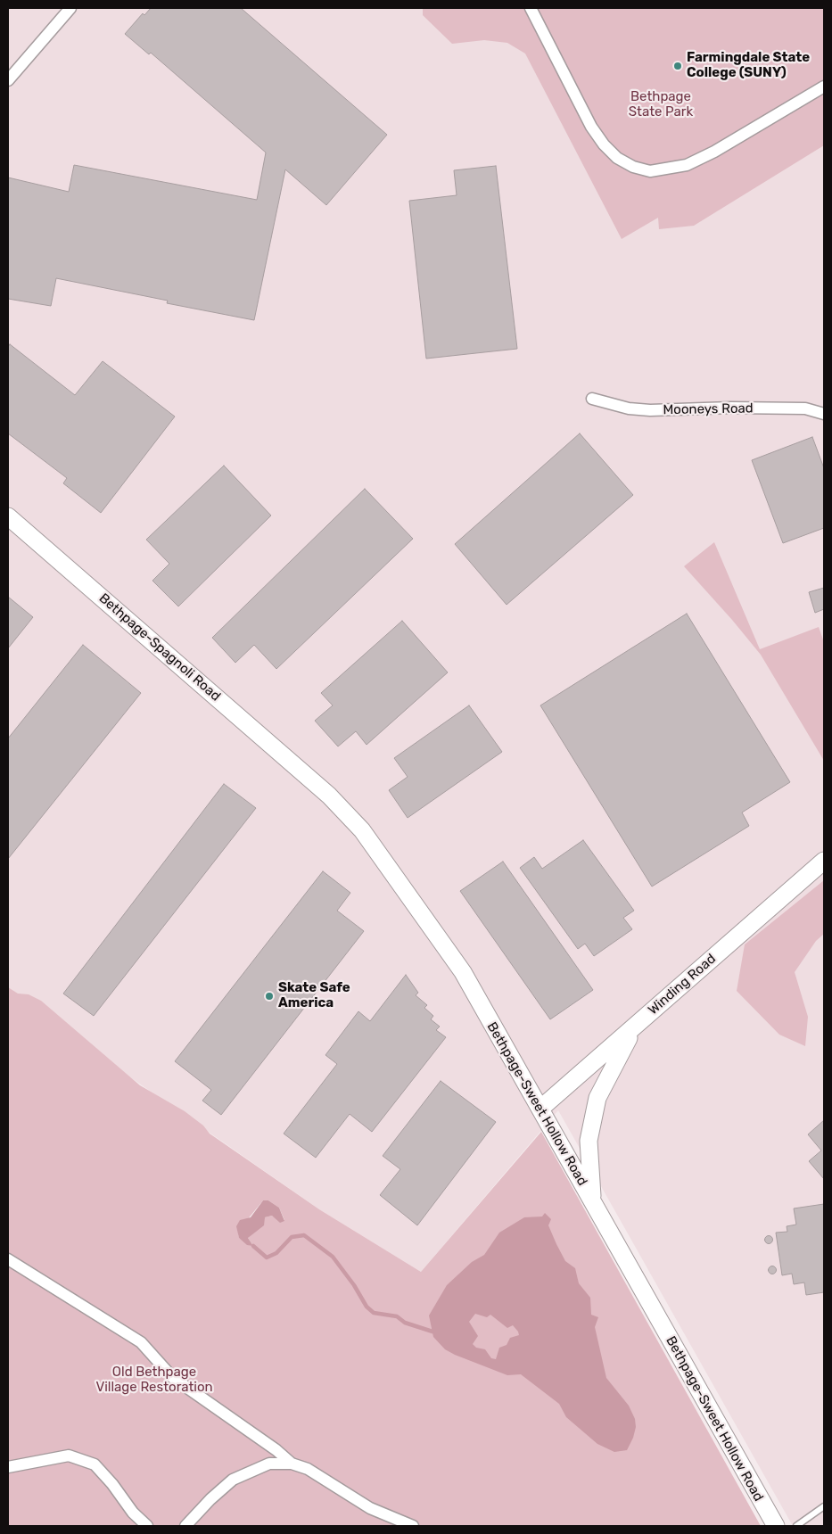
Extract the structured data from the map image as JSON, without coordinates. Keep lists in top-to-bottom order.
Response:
{
  "streets": {
    "main road": ["Bethpage-Spagnoli Road", "Winding Road", "Bethpage-Sweet Hollow Road"],
    "street": ["Mooneys Road"]
  },
  "crossings": [
    ["Bethpage-Spagnoli Road", "Bethpage-Sweet Hollow Road"],
    ["Winding Road", "Bethpage-Sweet Hollow Road"]
  ],
  "parks": ["Bethpage State Park", "Old Bethpage Village Restoration"],
  "places": ["Farmingdale State College (SUNY)", "Skate Safe America"]
}
